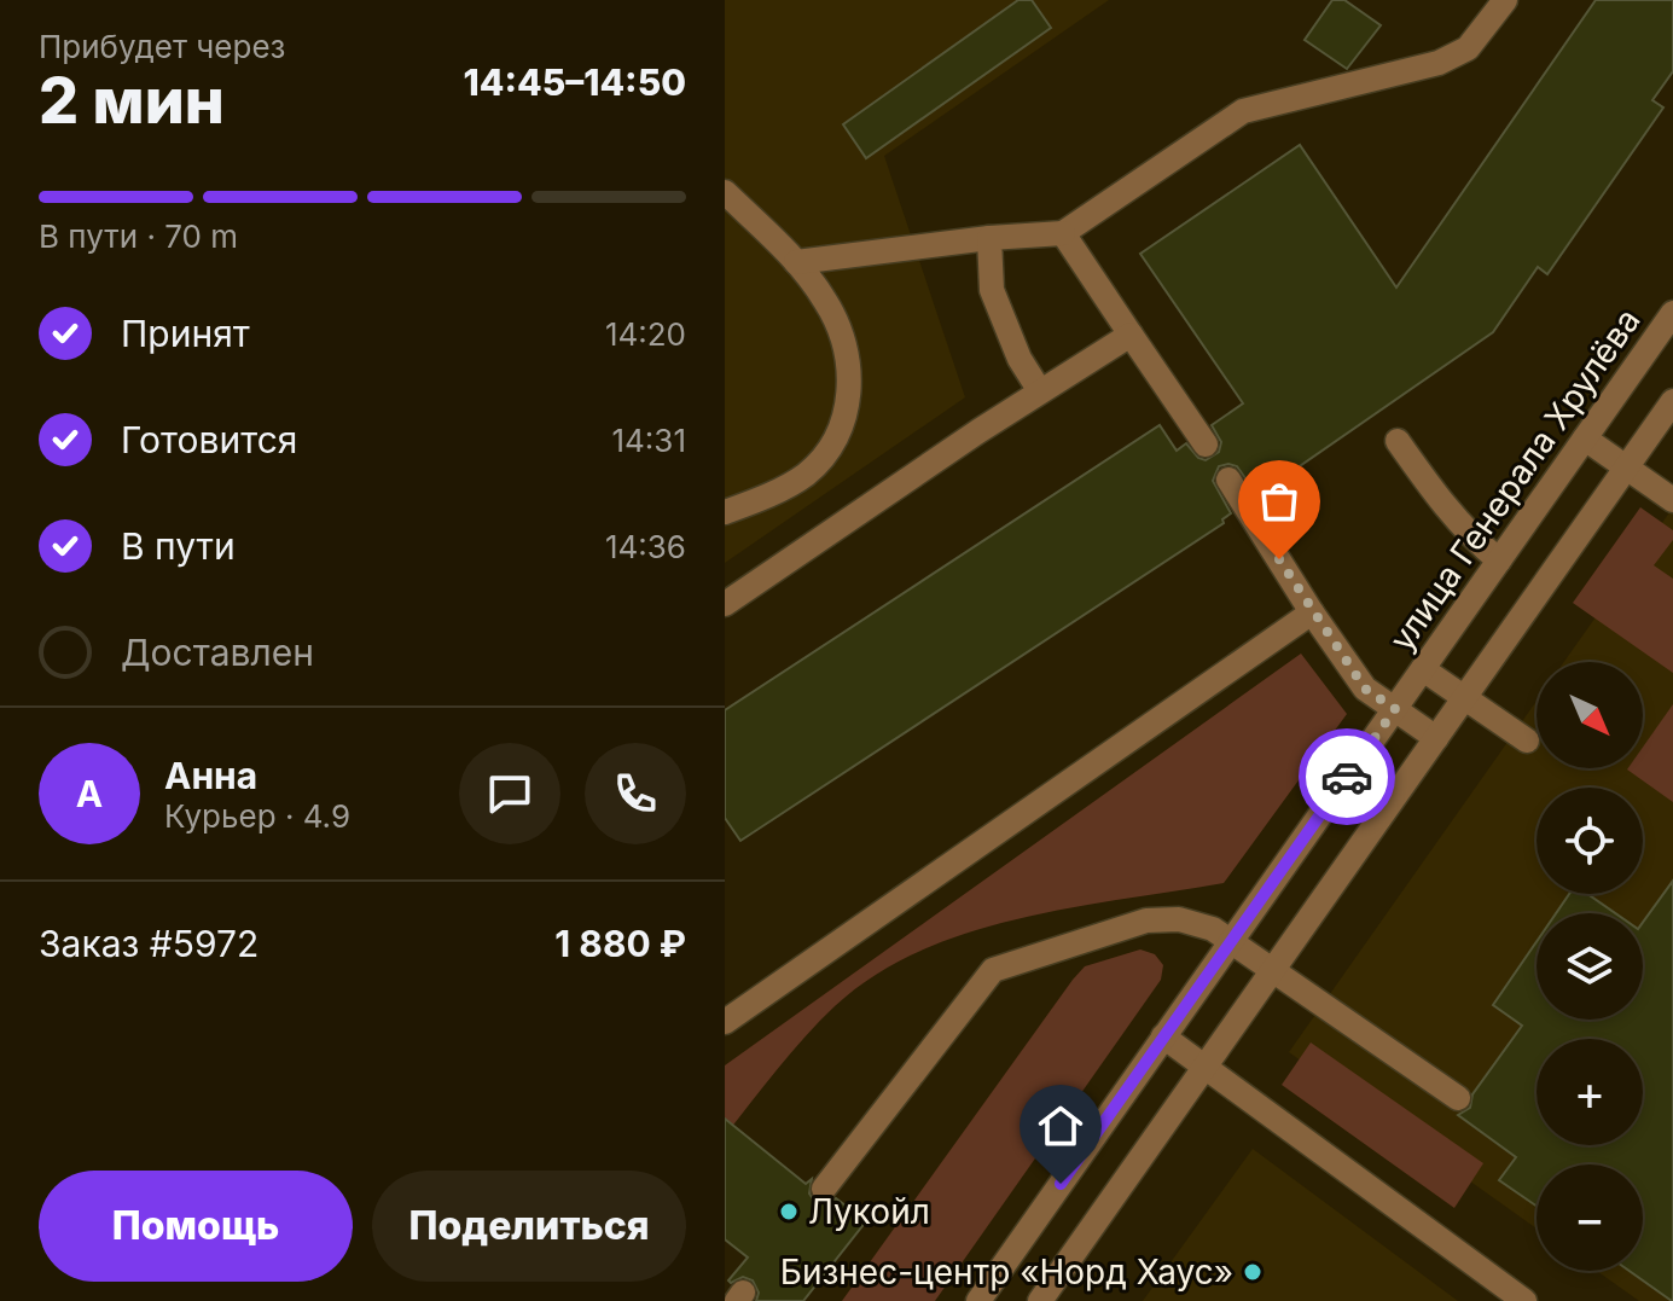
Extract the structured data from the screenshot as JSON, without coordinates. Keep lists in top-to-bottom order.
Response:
{
  "streets": {
    "street": ["улица Генерала Хрулёва"]
  },
  "places": ["Лукойл", "Бизнес-центр «Норд Хаус»"],
  "north": "bottom right",
  "page": {
    "heading": ["2 мин", "Прибудет через", "14:45–14:50"],
    "panel": [
      "Анна",
      "Курьер · 4.9",
      "Заказ #5972",
      "1 880 ₽"
    ],
    "bar": "В пути · 70 m",
    "list": [
      ["Принят", "14:20"],
      ["Готовится", "14:31"],
      ["В пути", "14:36"],
      "Доставлен"
    ],
    "map_buttons": ["+", "−"],
    "round": "А",
    "buttons": ["Помощь", "Поделиться"]
  }
}
